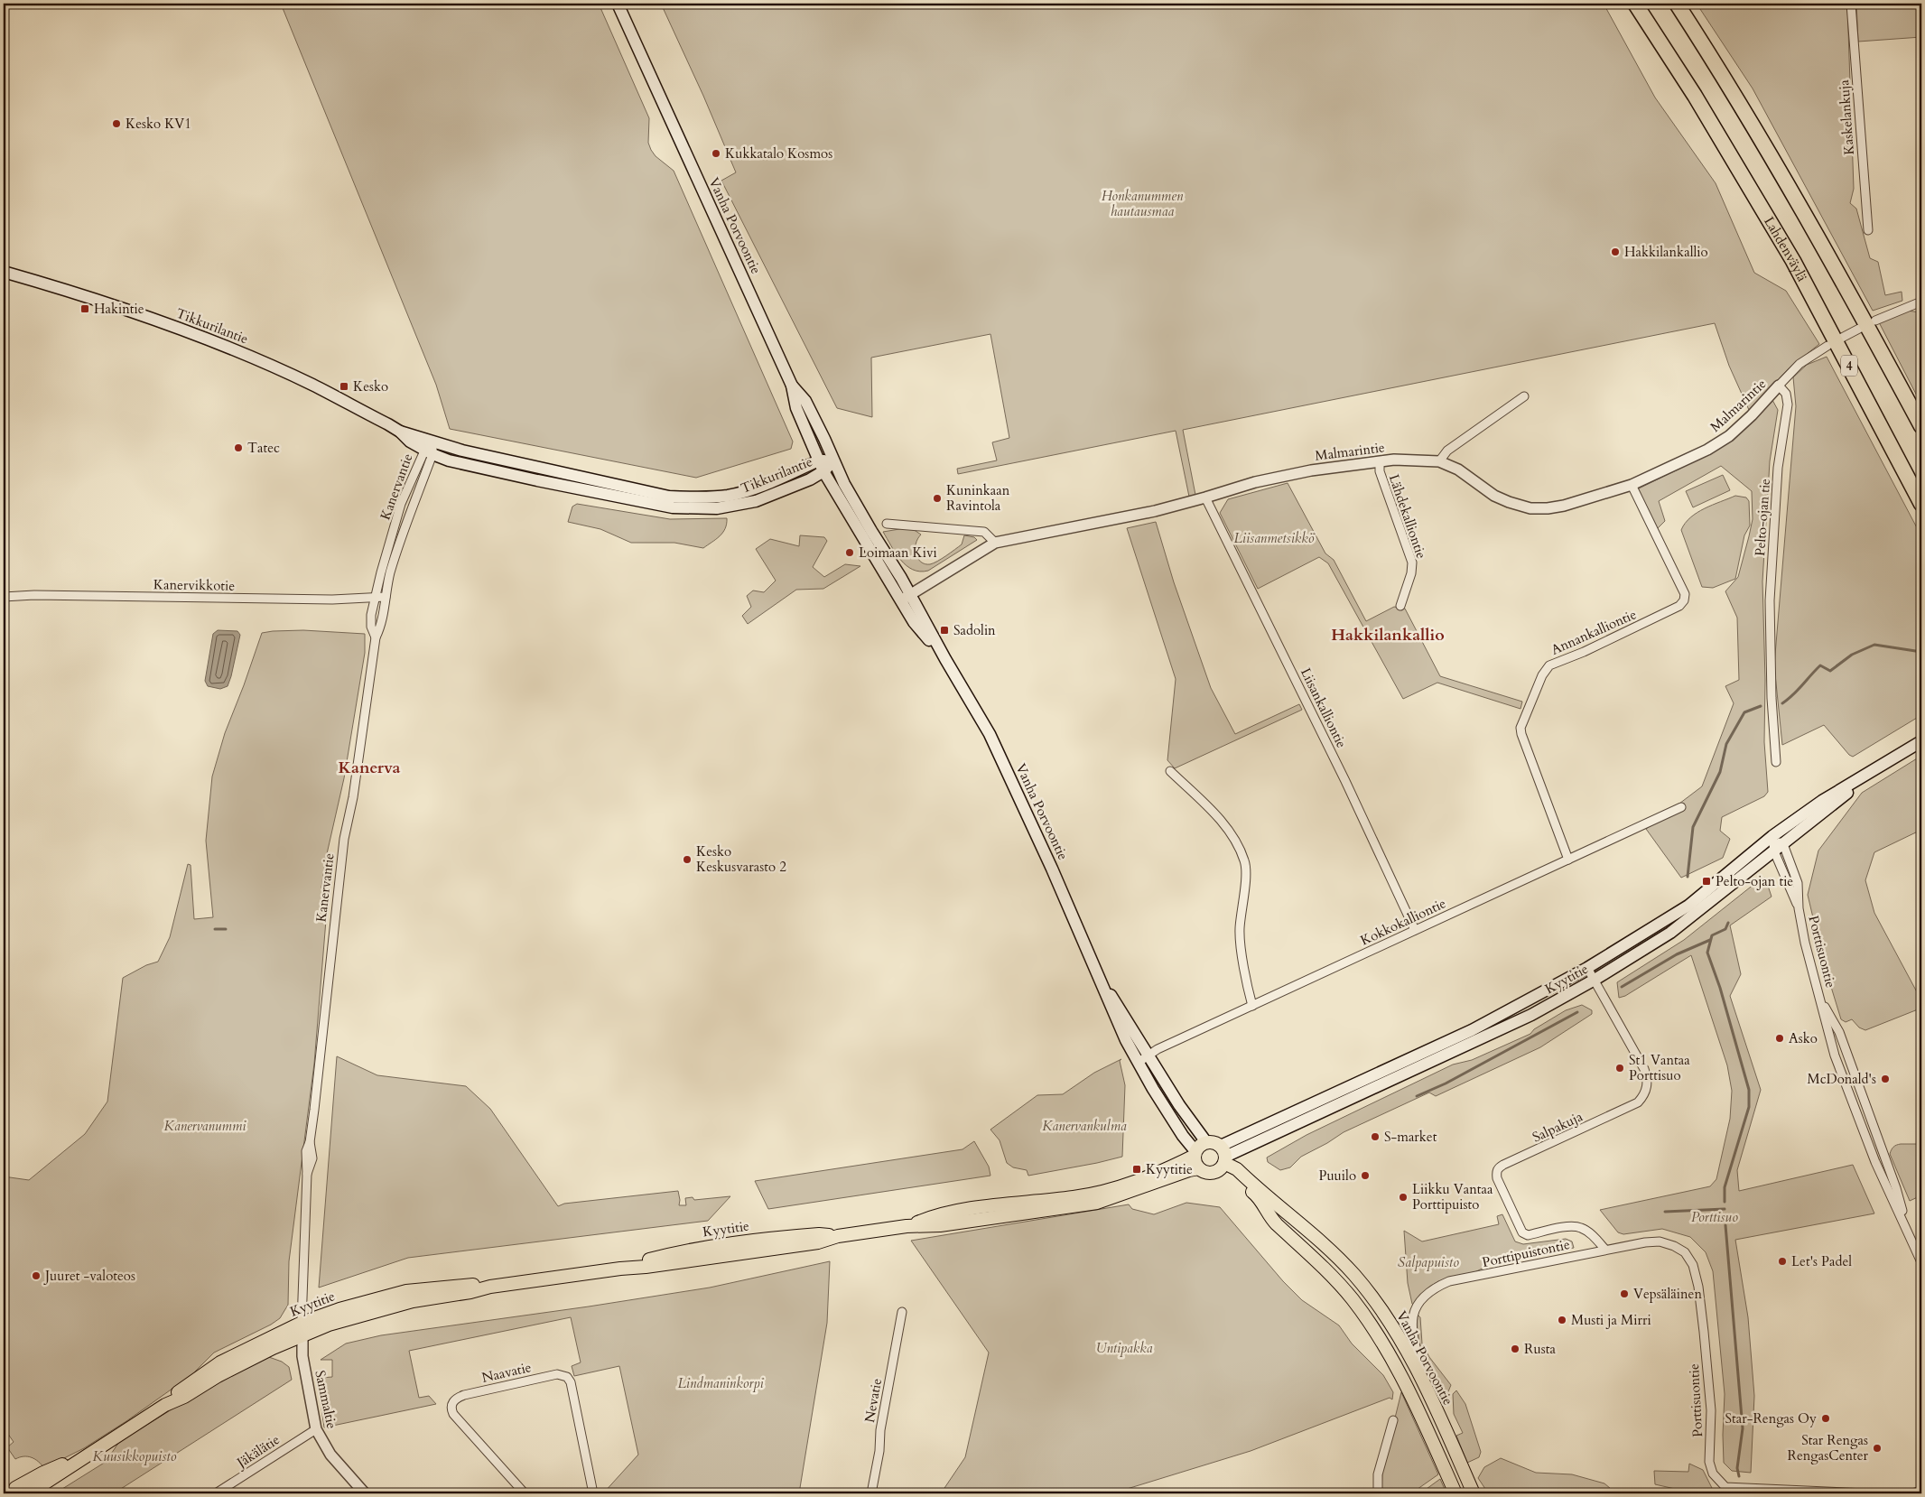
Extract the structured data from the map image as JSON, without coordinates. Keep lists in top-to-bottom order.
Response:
{
  "streets": {
    "highway": ["Lahdenväylä", "4"],
    "main road": ["Vanha Porvoontie", "Tikkurilantie", "Kyytitie"],
    "street": [
      "Kaskelankuja",
      "Malmarintie",
      "Kanervantie",
      "Lähdekalliontie",
      "Pelto-ojan tie",
      "Kanervikkotie",
      "Annankalliontie",
      "Liisankalliontie",
      "Kokkokalliontie",
      "Porttisuontie",
      "Salpakuja",
      "Porttipuistontie",
      "Naavatie",
      "Sammaltie",
      "Nevatie",
      "Jäkälätie"
    ]
  },
  "crossings": [
    ["Vanha Porvoontie", "Tikkurilantie"],
    ["Vanha Porvoontie", "Malmarintie"],
    ["Vanha Porvoontie", "Kokkokalliontie"],
    ["Vanha Porvoontie", "Kyytitie"],
    ["Vanha Porvoontie", "Porttipuistontie"],
    ["Tikkurilantie", "Kanervantie"],
    ["Malmarintie", "Lähdekalliontie"],
    ["Malmarintie", "Pelto-ojan tie"],
    ["Malmarintie", "Annankalliontie"],
    ["Malmarintie", "Liisankalliontie"],
    ["Kanervantie", "Kanervikkotie"],
    ["Kanervantie", "Kyytitie"],
    ["Kanervantie", "Sammaltie"],
    ["Annankalliontie", "Kokkokalliontie"],
    ["Liisankalliontie", "Kokkokalliontie"],
    ["Porttisuontie", "Kyytitie"],
    ["Porttisuontie", "Salpakuja"],
    ["Porttisuontie", "Porttipuistontie"],
    ["Kyytitie", "Salpakuja"],
    ["Kyytitie", "Sammaltie"],
    ["Salpakuja", "Porttipuistontie"],
    ["Sammaltie", "Jäkälätie"]
  ],
  "districts": ["Hakkilankallio", "Kanerva"],
  "parks": [
    "Honkanummen hautausmaa",
    "Liisanmetsikkö",
    "Kanervanummi",
    "Kanervankulma",
    "Porttisuo",
    "Salpapuisto",
    "Untipakka",
    "Lindmaninkorpi",
    "Kuusikkopuisto"
  ],
  "places": {
    "other": [
      "Kesko KV1",
      "Kukkatalo Kosmos",
      "Hakkilankallio",
      "Tatec",
      "Kuninkaan Ravintola",
      "Loimaan Kivi",
      "Kesko Keskusvarasto 2",
      "Asko",
      "St1 Vantaa Porttisuo",
      "McDonald's",
      "S-market",
      "Puuilo",
      "Liikku Vantaa Porttipuisto",
      "Let's Padel",
      "Juuret -valoteos",
      "Vepsäläinen",
      "Musti ja Mirri",
      "Rusta",
      "Star-Rengas Oy",
      "Star Rengas RengasCenter"
    ],
    "transit": [
      "Hakintie",
      "Kesko",
      "Sadolin",
      "Pelto-ojan tie",
      "Kyytitie"
    ]
  }
}
